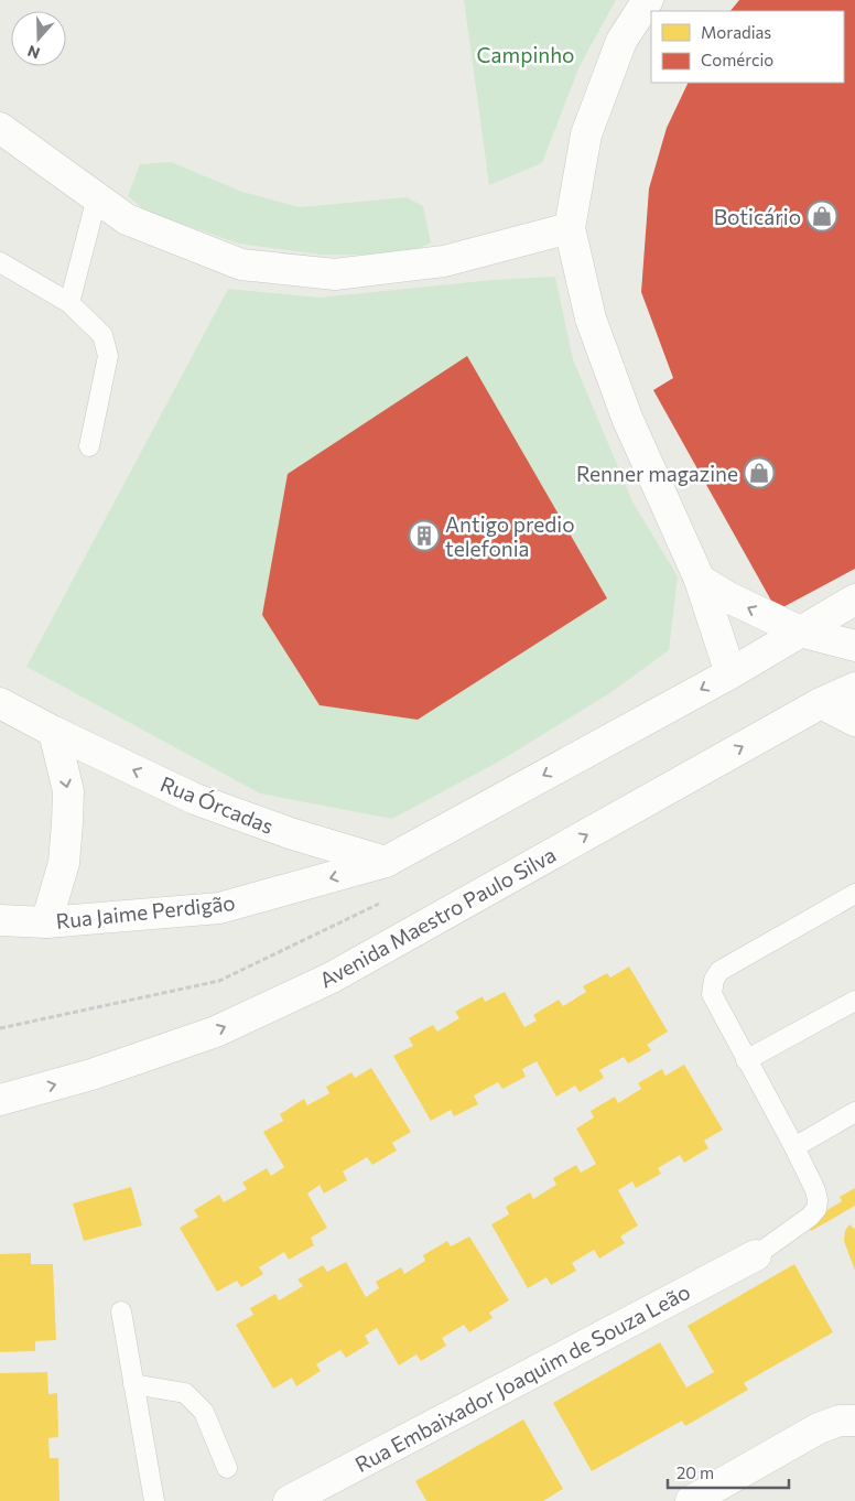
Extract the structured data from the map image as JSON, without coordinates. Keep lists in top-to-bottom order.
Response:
{
  "streets": {
    "street": [
      "Rua Órcadas",
      "Rua Jaime Perdigão",
      "Avenida Maestro Paulo Silva",
      "Rua Embaixador Joaquim de Souza Leão"
    ]
  },
  "crossings": [
    ["Rua Órcadas", "Rua Jaime Perdigão"]
  ],
  "one_way": ["Rua Órcadas", "Rua Jaime Perdigão"],
  "parks": ["Campinho"],
  "places": {
    "shop": ["Boticário", "Renner magazine"],
    "building": ["Antigo predio telefonia"]
  },
  "legend": ["Moradias", "Comércio"],
  "scale_bar": "20 m",
  "north": "bottom"
}
